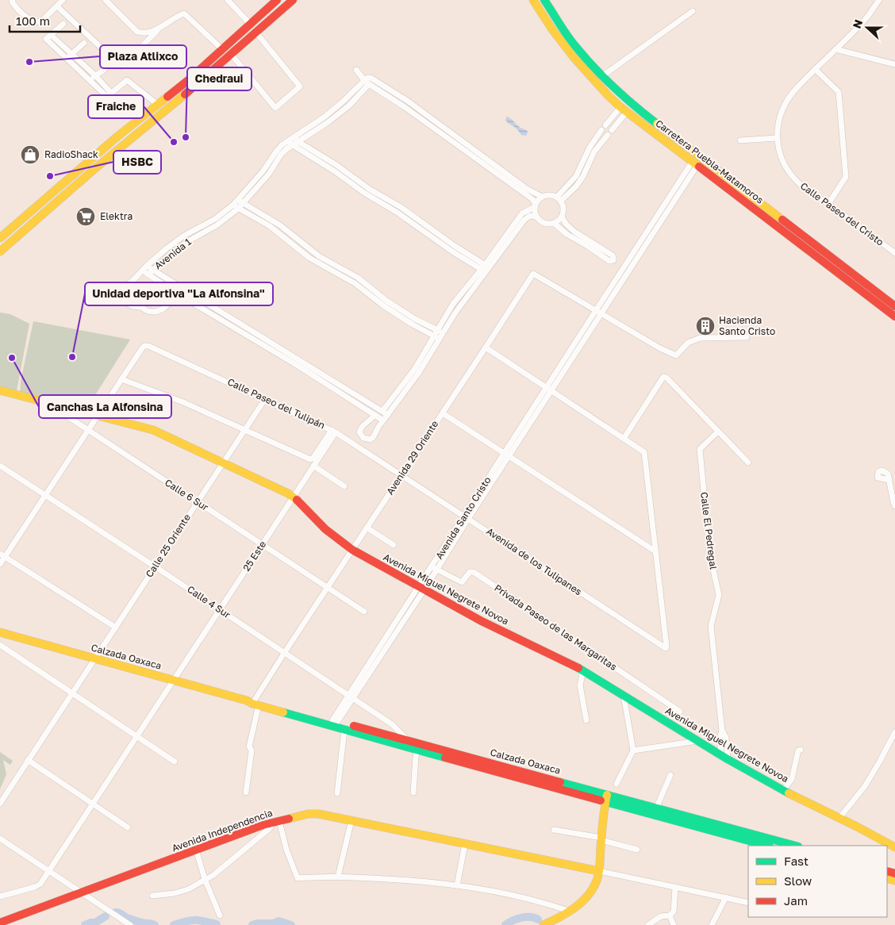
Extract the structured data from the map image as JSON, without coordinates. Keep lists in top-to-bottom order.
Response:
{
  "streets": {
    "main road": [
      "Carretera Puebla-Matamoros",
      "Avenida Miguel Negrete Novoa",
      "Calzada Oaxaca",
      "Avenida Independencia"
    ],
    "street": [
      "Calle Paseo del Cristo",
      "Avenida 1",
      "Calle Paseo del Tulipán",
      "Avenida 29 Oriente",
      "Calle 6 Sur",
      "Avenida Santo Cristo",
      "Calle El Pedregal",
      "Calle 25 Oriente",
      "25 Este",
      "Avenida de los Tulipanes",
      "Calle 4 Sur",
      "Privada Paseo de las Margaritas"
    ]
  },
  "crossings": [
    ["Carretera Puebla-Matamoros", "Avenida Santo Cristo"],
    ["Calle Paseo del Tulipán", "Avenida 29 Oriente"],
    ["Calle Paseo del Tulipán", "Calle 25 Oriente"],
    ["Calle Paseo del Tulipán", "25 Este"],
    ["Calle Paseo del Tulipán", "Avenida de los Tulipanes"],
    ["Avenida 29 Oriente", "Calle 6 Sur"],
    ["Avenida 29 Oriente", "Avenida Santo Cristo"],
    ["Avenida 29 Oriente", "Avenida de los Tulipanes"],
    ["Avenida 29 Oriente", "Avenida Miguel Negrete Novoa"],
    ["Avenida 29 Oriente", "Calle 4 Sur"],
    ["Avenida 29 Oriente", "Calzada Oaxaca"],
    ["Calle 6 Sur", "Calle 25 Oriente"],
    ["Calle 6 Sur", "25 Este"],
    ["Calle 6 Sur", "Avenida Miguel Negrete Novoa"],
    ["Avenida Santo Cristo", "Avenida de los Tulipanes"],
    ["Avenida Santo Cristo", "Avenida Miguel Negrete Novoa"],
    ["Avenida Santo Cristo", "Calle 4 Sur"],
    ["Avenida Santo Cristo", "Privada Paseo de las Margaritas"],
    ["Avenida Santo Cristo", "Calzada Oaxaca"],
    ["Calle El Pedregal", "Avenida Miguel Negrete Novoa"],
    ["Calle 25 Oriente", "Avenida Miguel Negrete Novoa"],
    ["Calle 25 Oriente", "Calle 4 Sur"],
    ["Calle 25 Oriente", "Calzada Oaxaca"],
    ["25 Este", "Avenida Miguel Negrete Novoa"],
    ["25 Este", "Calle 4 Sur"],
    ["25 Este", "Calzada Oaxaca"],
    ["Calle 4 Sur", "Calzada Oaxaca"]
  ],
  "places": {
    "other": [
      "Plaza Atlixco",
      "Chedraui",
      "Fraiche",
      "HSBC",
      "Unidad deportiva ''La Alfonsina''",
      "Canchas La Alfonsina"
    ],
    "shop": ["RadioShack"],
    "supermarket": ["Elektra"],
    "building": ["Hacienda Santo Cristo"]
  },
  "legend": ["Fast", "Slow", "Jam"],
  "scale_bar": "100 m",
  "north": "left"
}
